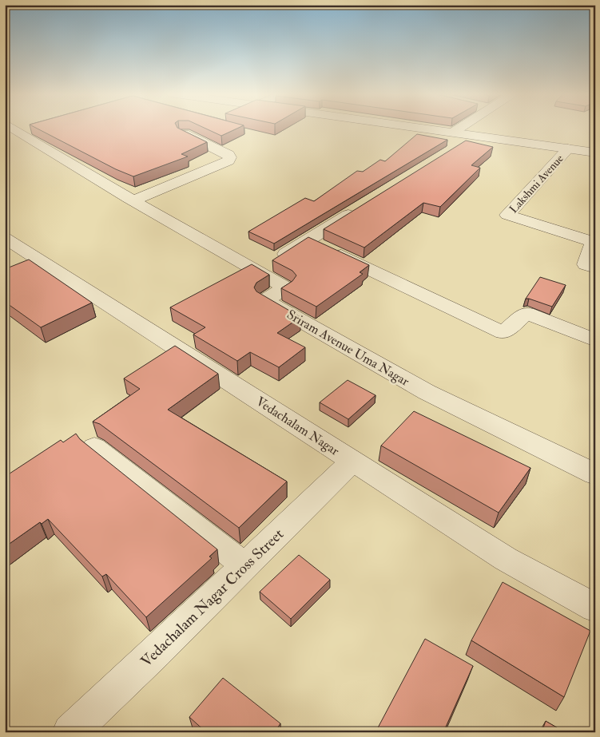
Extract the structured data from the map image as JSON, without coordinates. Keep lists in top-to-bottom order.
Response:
{
  "streets": {
    "street": [
      "Lakshmi Avenue",
      "Sriram Avenue Uma Nagar",
      "Vedachalam Nagar",
      "Vedachalam Nagar Cross Street"
    ]
  },
  "crossings": [
    ["Vedachalam Nagar", "Vedachalam Nagar Cross Street"]
  ]
}
